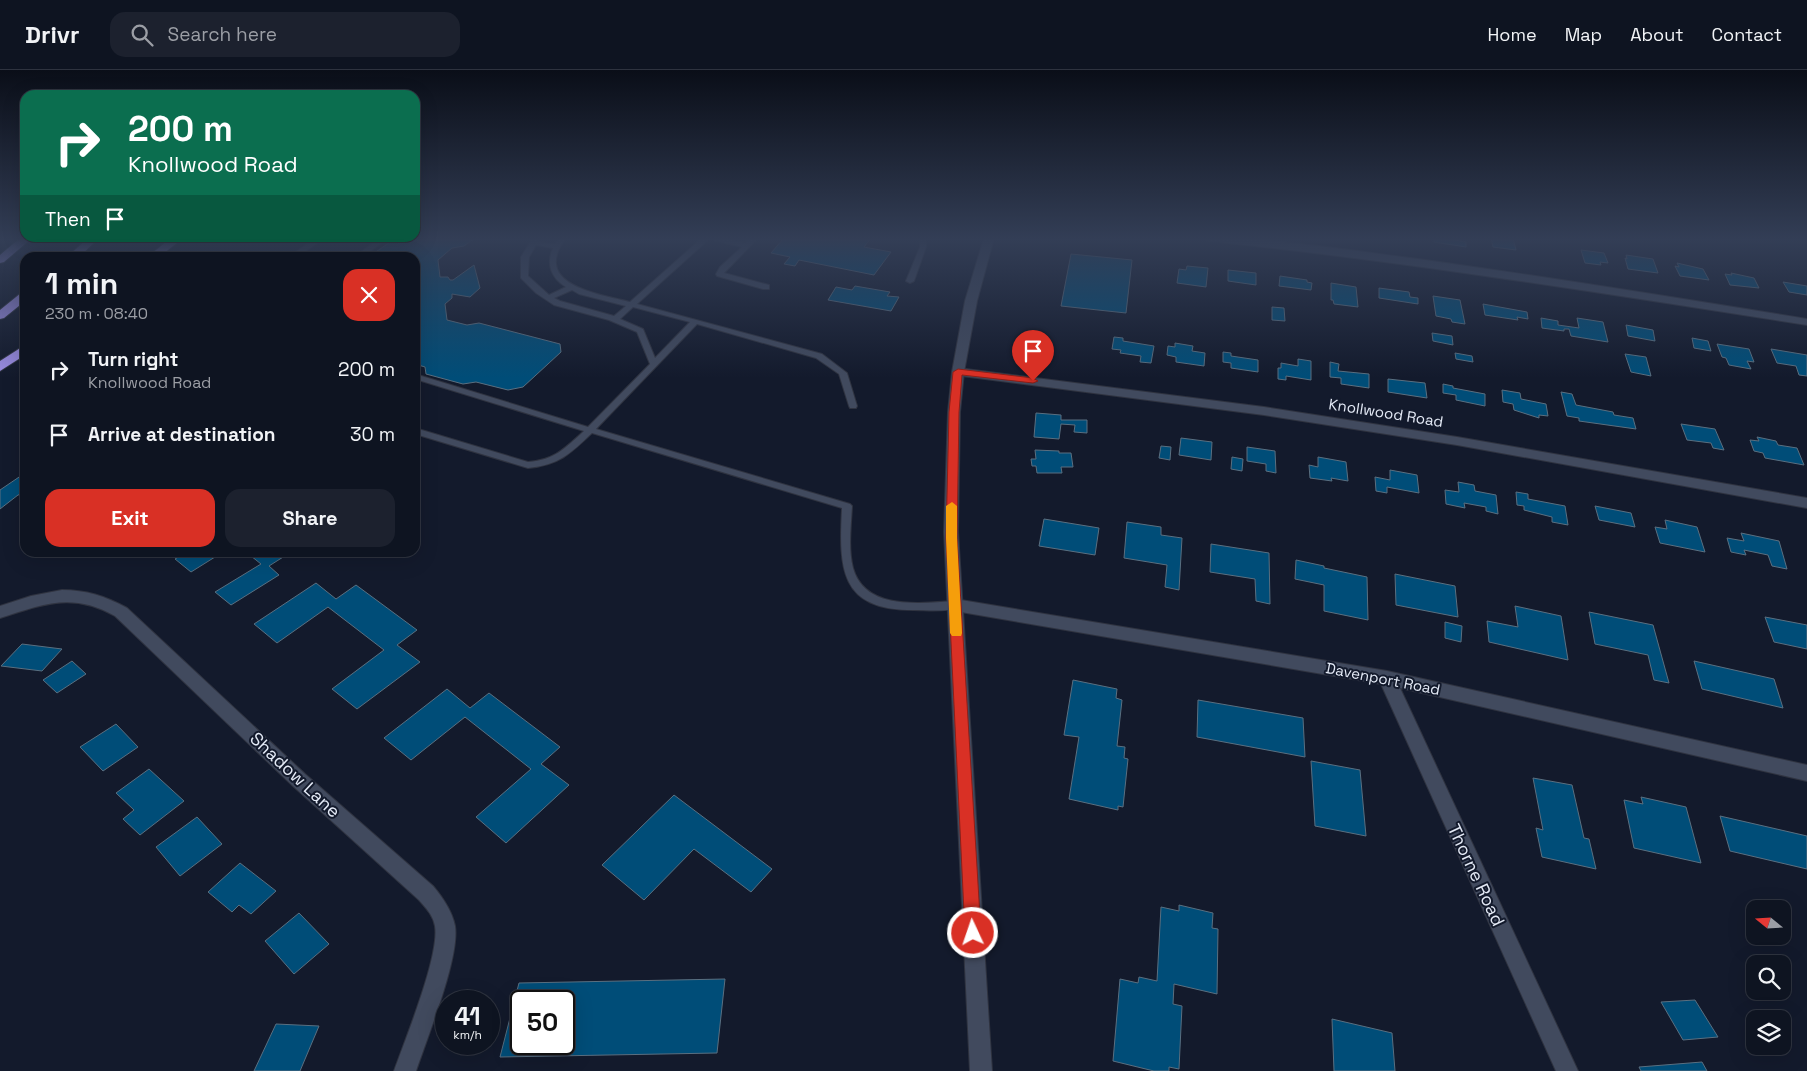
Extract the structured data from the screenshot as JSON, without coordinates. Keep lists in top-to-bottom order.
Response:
{
  "streets": {
    "street": [
      "Knollwood Road",
      "Davenport Road",
      "Shadow Lane",
      "Thorne Road"
    ]
  },
  "crossings": [
    ["Davenport Road", "Thorne Road"]
  ],
  "north": "left",
  "page": {
    "header": "Drivr",
    "search": "Search here",
    "nav": [
      "Home",
      "Map",
      "About",
      "Contact"
    ],
    "turn": ["200 m", "Knollwood Road"],
    "then": "Then",
    "heading": ["1 min", "230 m · 08:40"],
    "list": [
      {
        "name": "Turn right",
        "note": "Knollwood Road",
        "value": "200 m"
      },
      {
        "name": "Arrive at destination",
        "value": "30 m"
      }
    ],
    "buttons": ["Exit", "Share"],
    "speed": "41 km/h",
    "limit": "50"
  }
}
